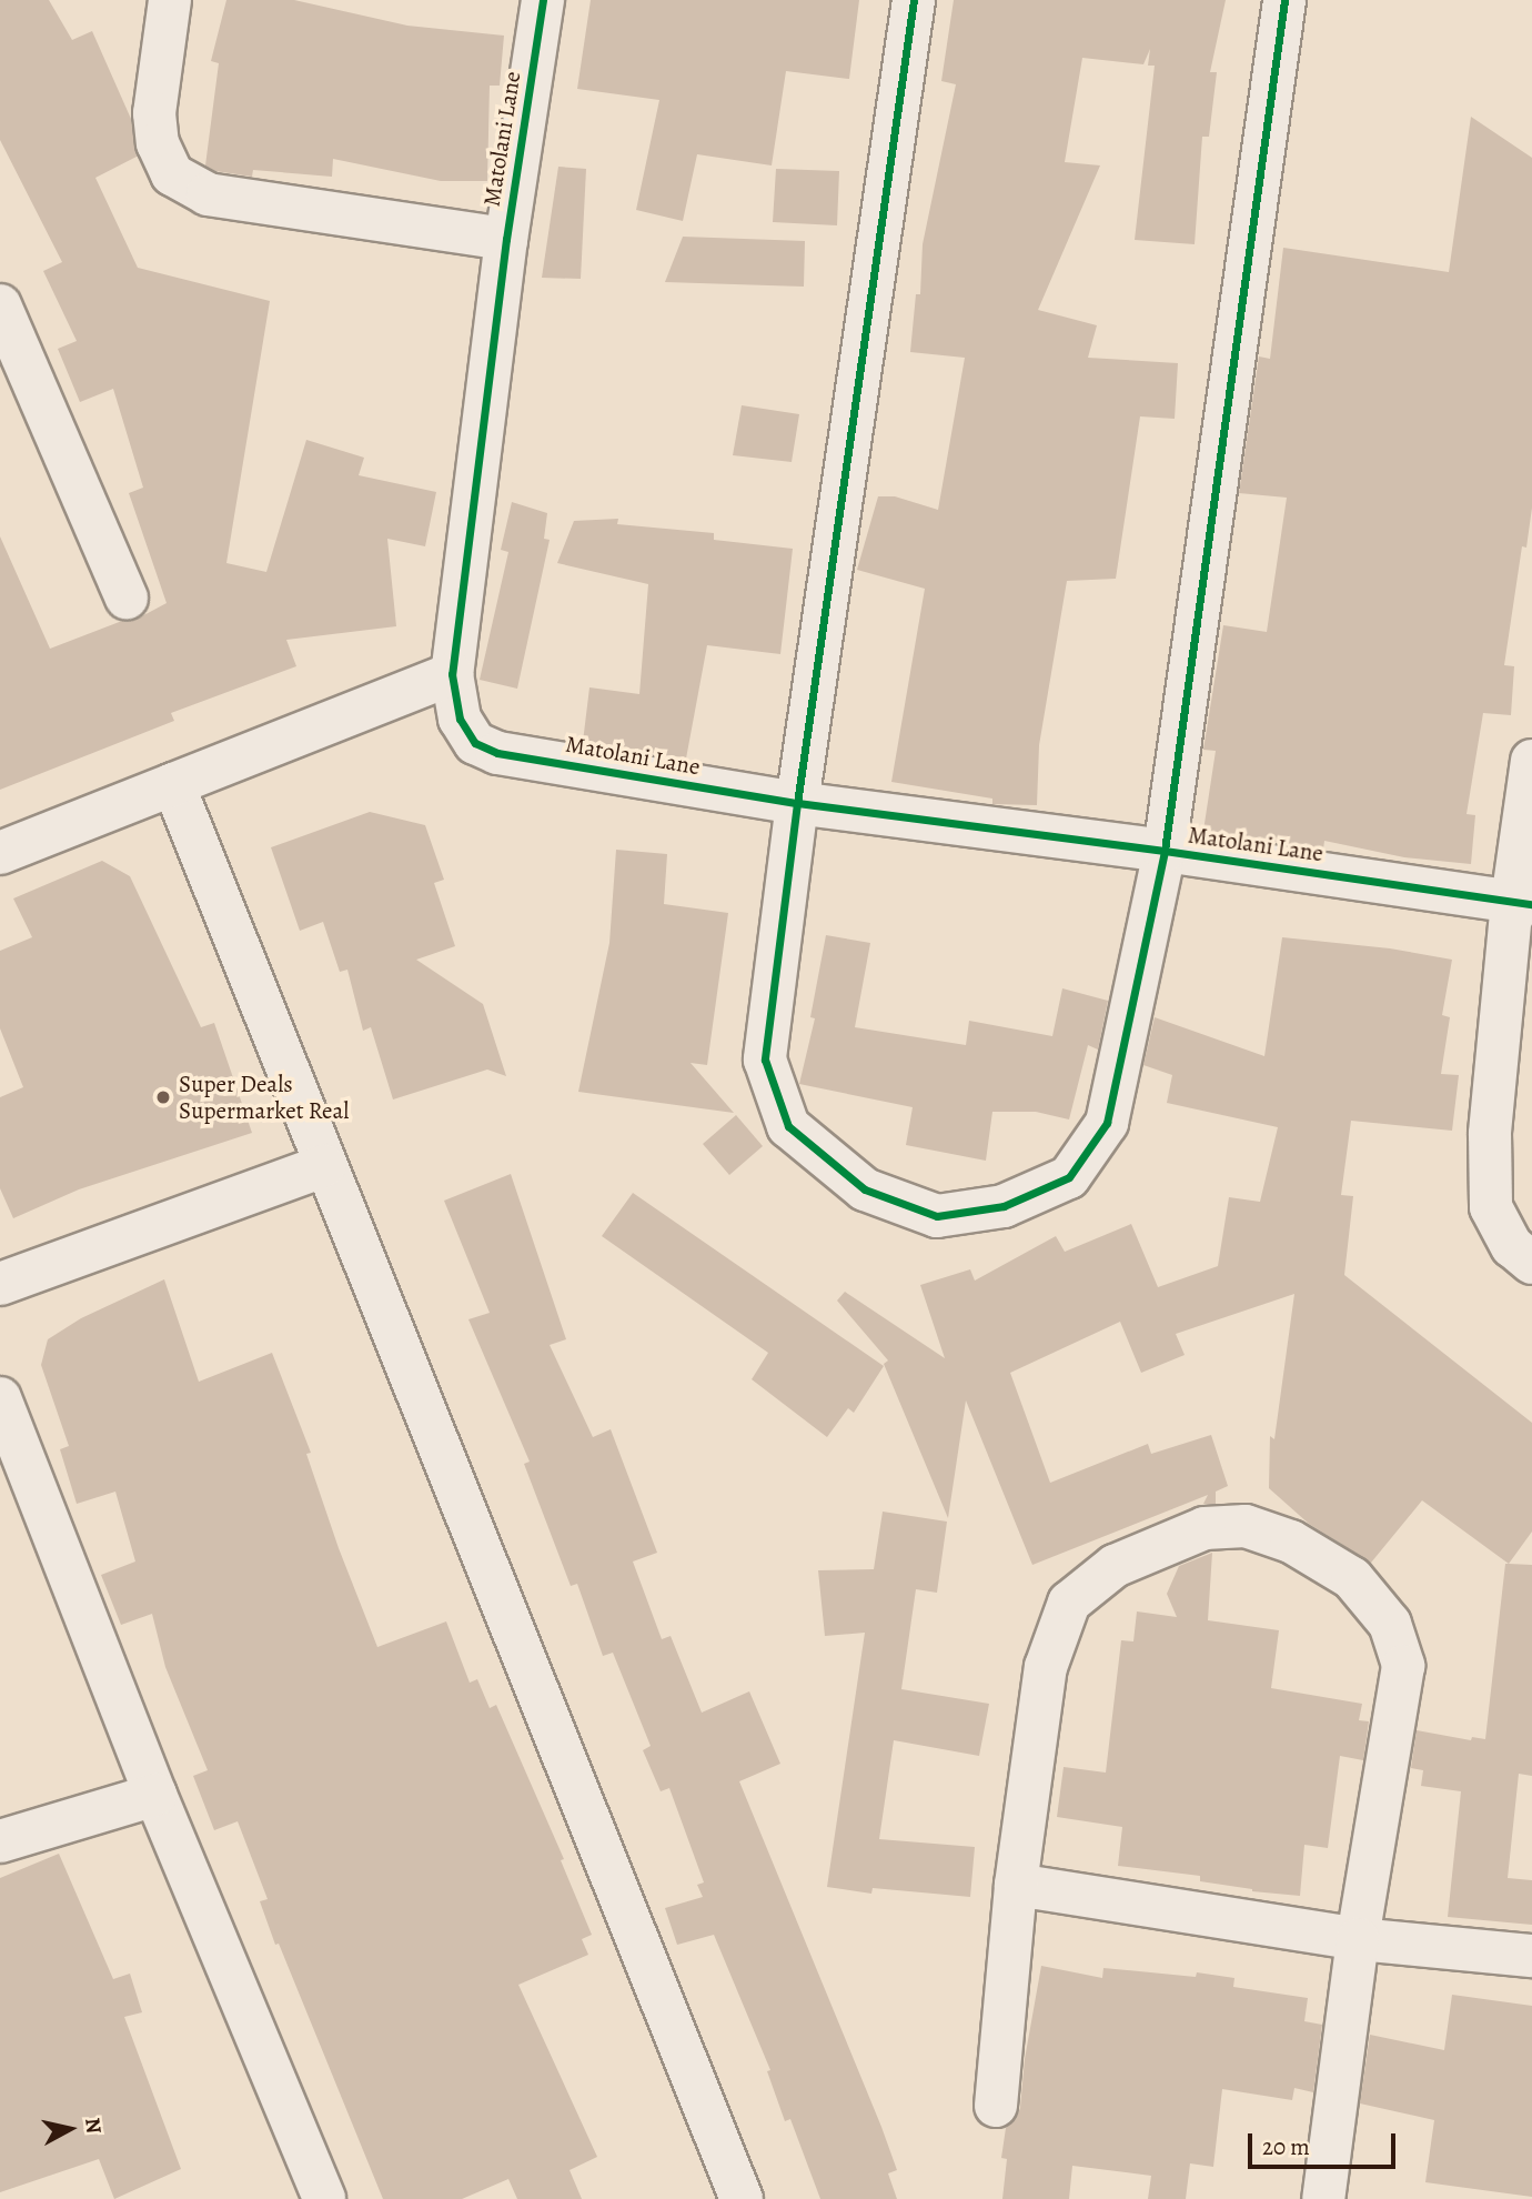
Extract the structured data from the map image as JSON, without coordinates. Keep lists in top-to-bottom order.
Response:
{
  "streets": {
    "street": ["Matolani Lane"]
  },
  "places": ["Super Deals Supermarket Real"],
  "scale_bar": "20 m",
  "north": "right"
}
